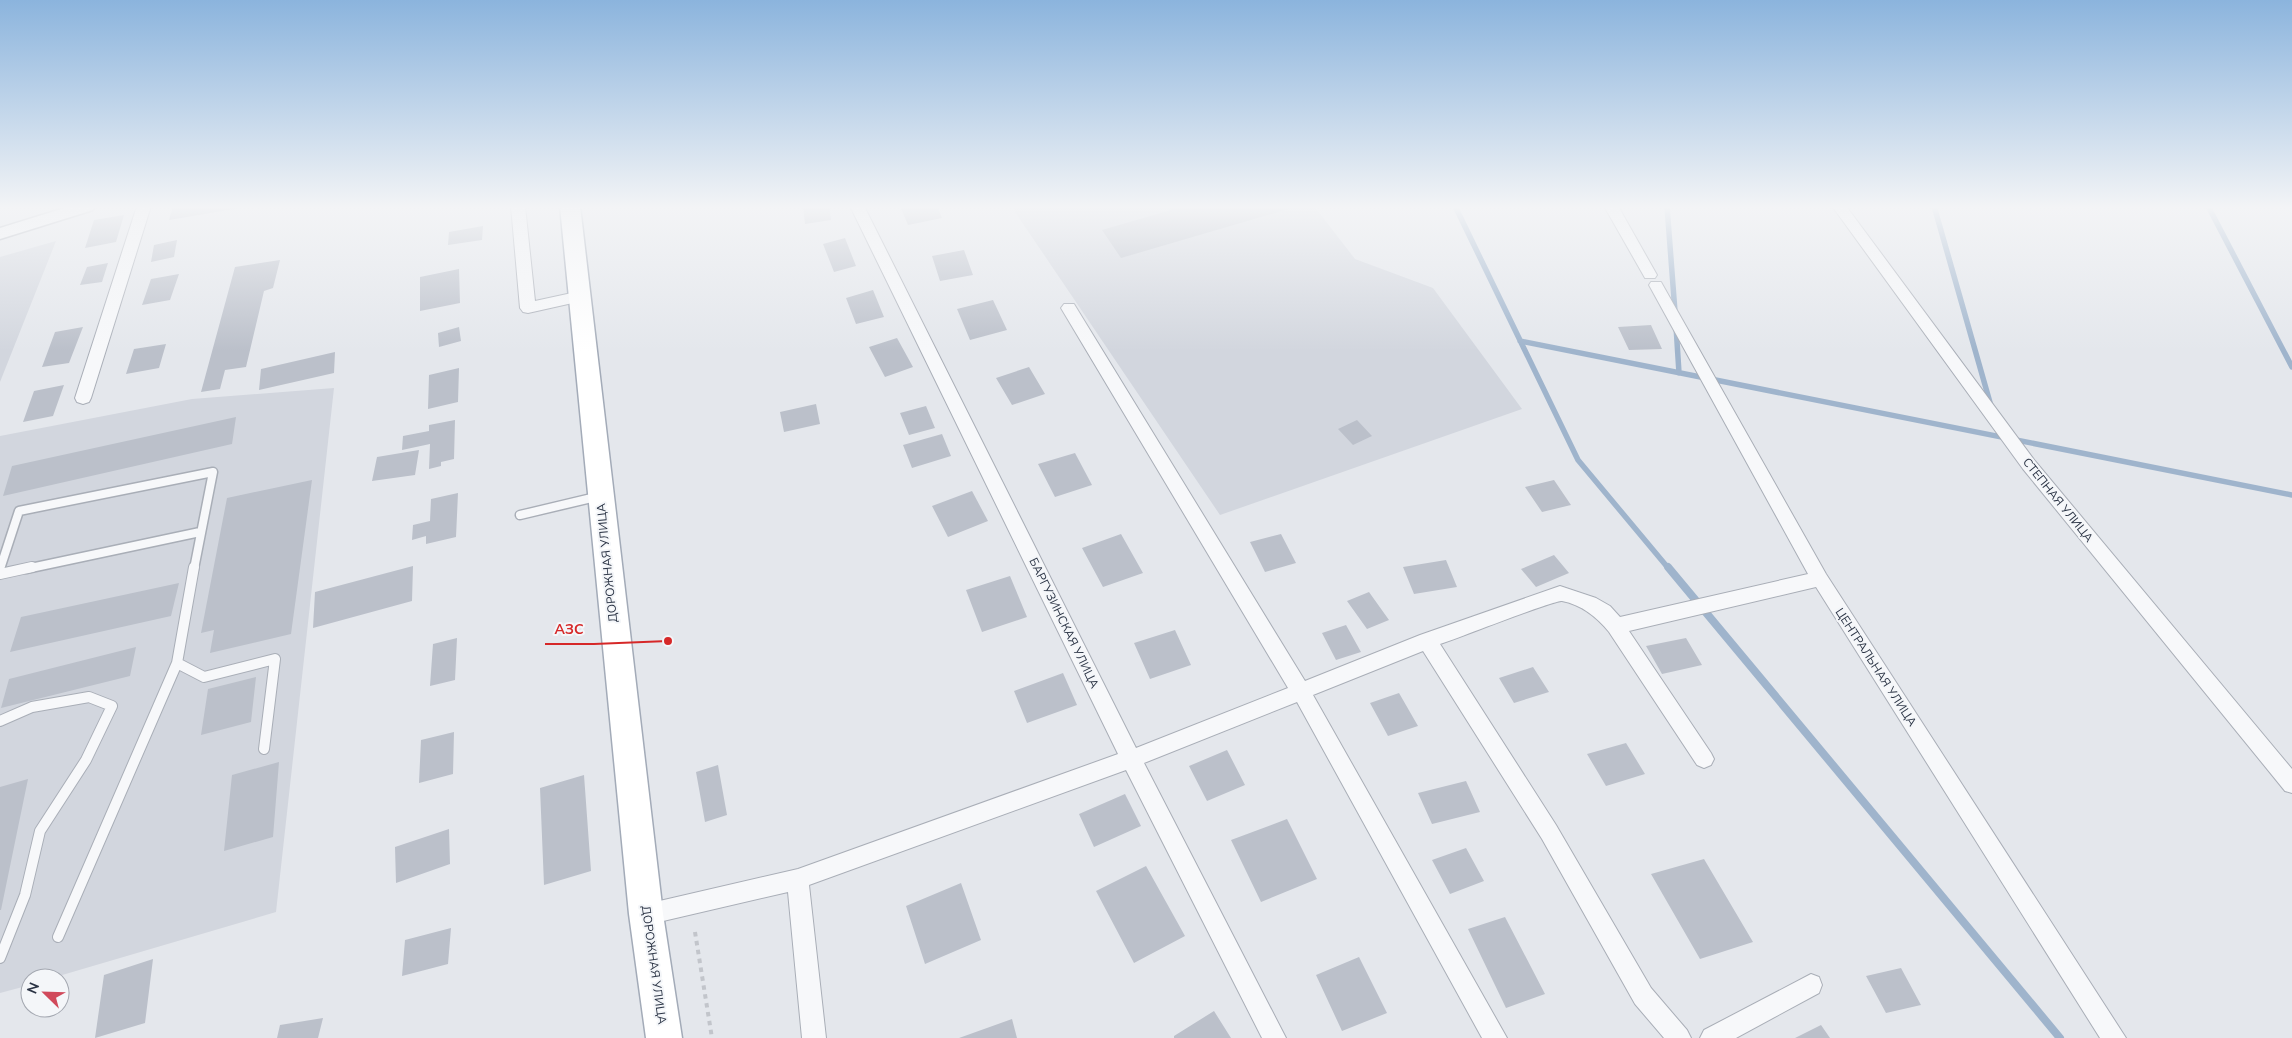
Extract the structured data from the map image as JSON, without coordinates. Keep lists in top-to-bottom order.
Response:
{
  "streets": {
    "main road": ["ДОРОЖНАЯ УЛИЦА"],
    "street": ["СТЕПНАЯ УЛИЦА", "БАРГУЗИНСКАЯ УЛИЦА", "ЦЕНТРАЛЬНАЯ УЛИЦА"]
  },
  "places": ["АЗС"],
  "north": "top left"
}
